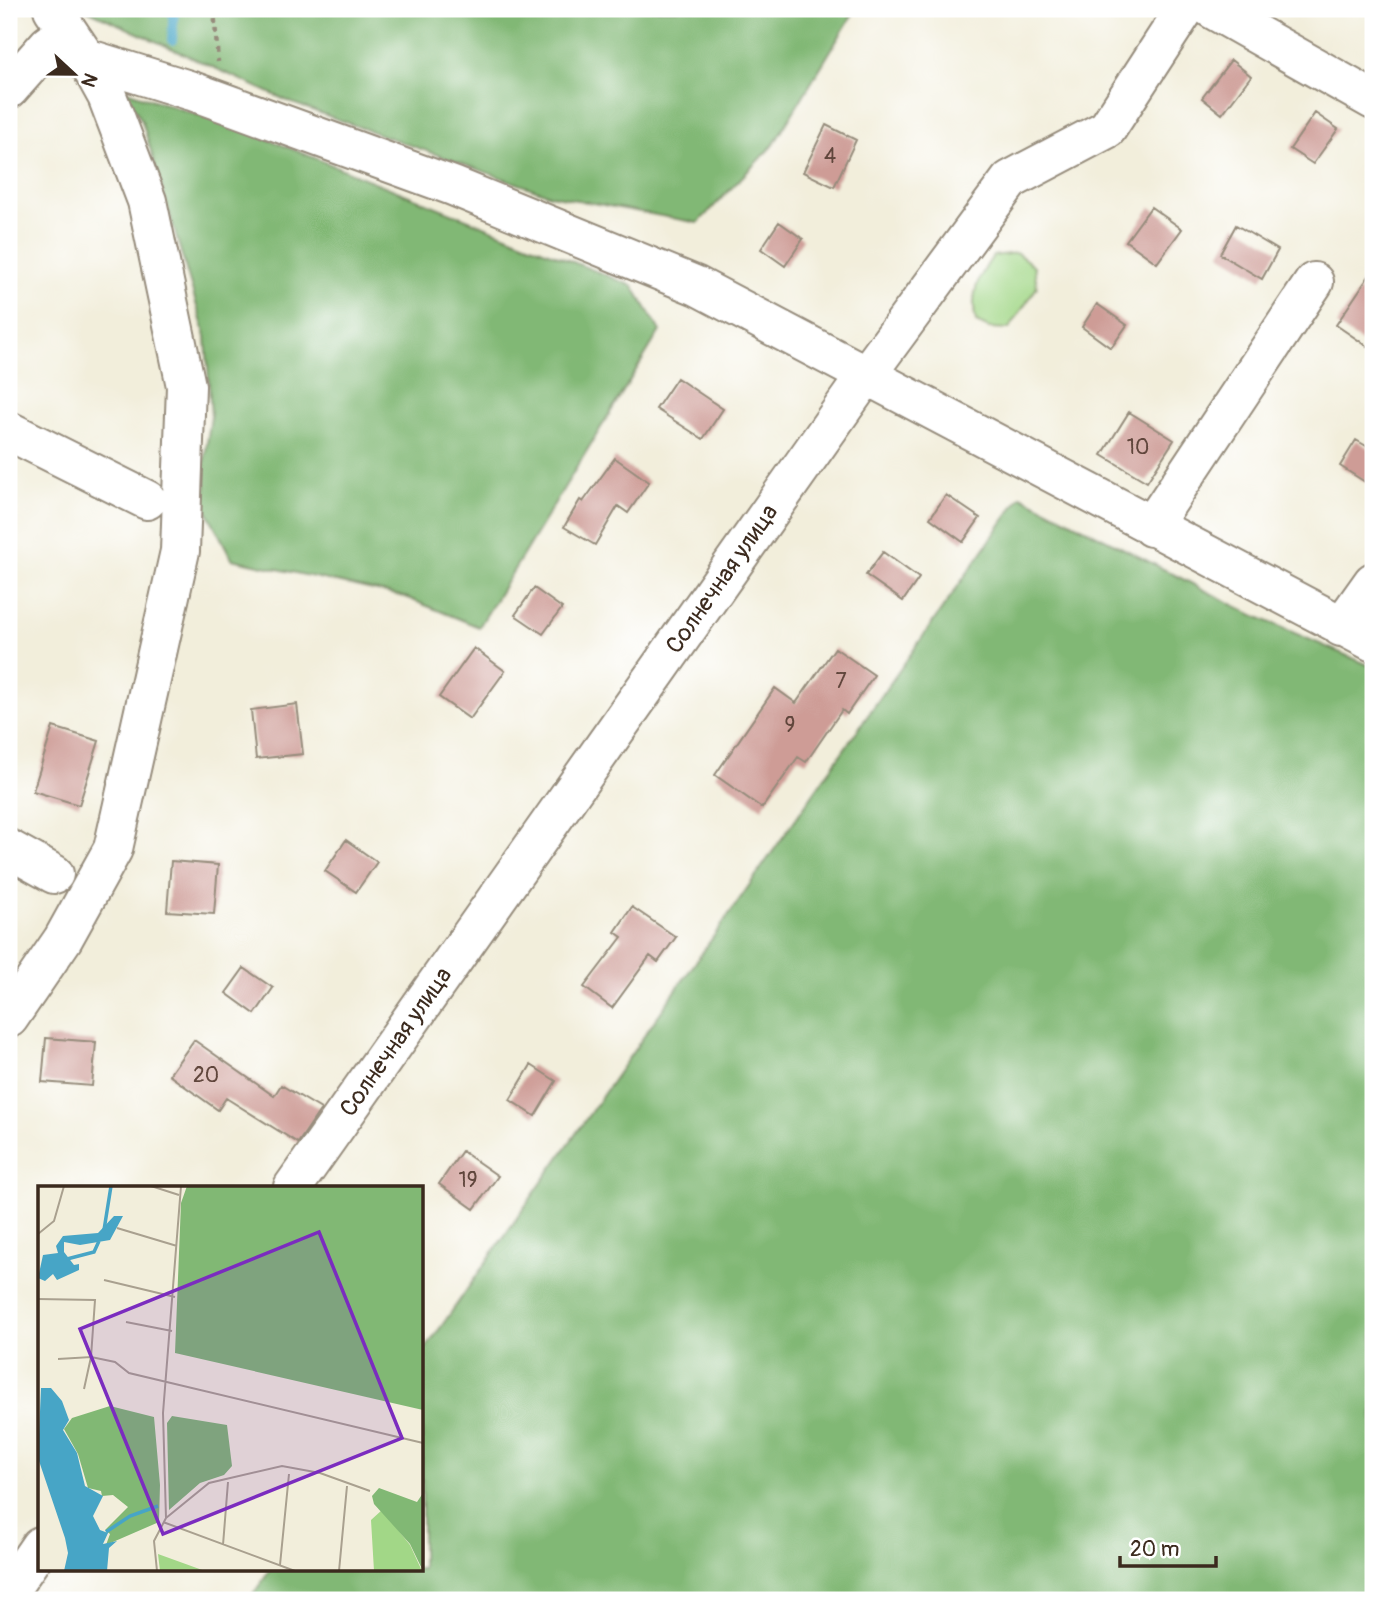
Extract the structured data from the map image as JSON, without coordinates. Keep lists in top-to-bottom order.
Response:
{
  "streets": {
    "street": ["Солнечная улица"]
  },
  "house_numbers": [
    "4",
    "10",
    "7",
    "9",
    "20",
    "19"
  ],
  "scale_bar": "20 m",
  "north": "right"
}
